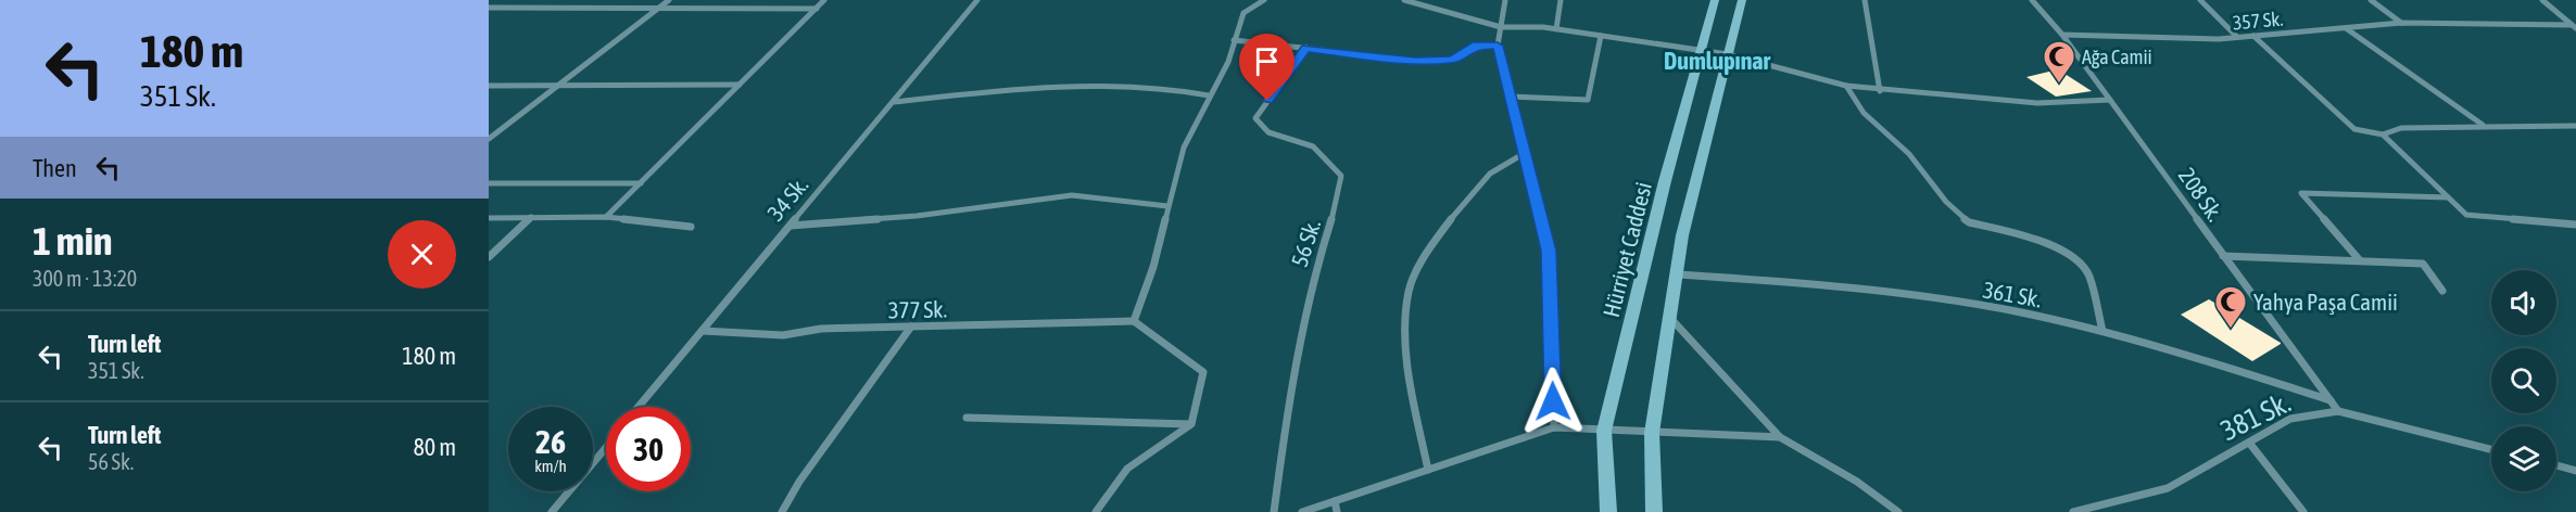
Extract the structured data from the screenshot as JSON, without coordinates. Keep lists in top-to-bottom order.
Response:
{
  "streets": {
    "main road": ["Hürriyet Caddesi"],
    "street": [
      "357 Sk.",
      "208 Sk.",
      "34 Sk.",
      "56 Sk.",
      "361 Sk.",
      "377 Sk.",
      "381 Sk."
    ]
  },
  "crossings": [
    ["357 Sk.", "208 Sk."],
    ["208 Sk.", "361 Sk."],
    ["208 Sk.", "381 Sk."],
    ["34 Sk.", "377 Sk."]
  ],
  "districts": ["Dumlupınar"],
  "places": {
    "mosque": ["Ağa Camii", "Yahya Paşa Camii"]
  },
  "page": {
    "turn": ["180 m", "351 Sk."],
    "then": "Then",
    "heading": ["1 min", "300 m · 13:20"],
    "list": [
      {
        "name": "Turn left",
        "note": "351 Sk.",
        "value": "180 m"
      },
      {
        "name": "Turn left",
        "note": "56 Sk.",
        "value": "80 m"
      }
    ],
    "speed": "26 km/h",
    "limit": "30"
  }
}
